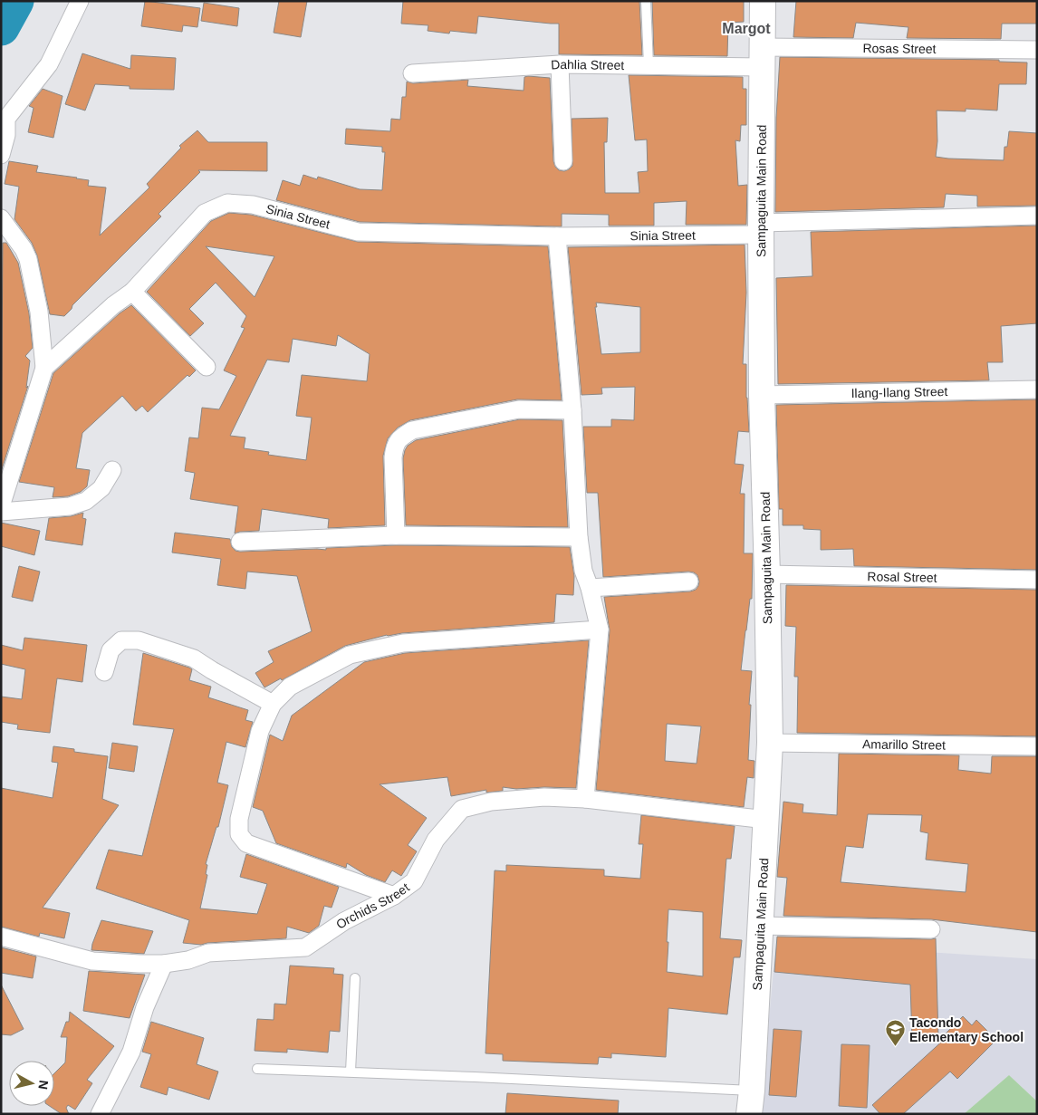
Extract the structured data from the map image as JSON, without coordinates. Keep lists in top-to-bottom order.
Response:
{
  "streets": {
    "street": [
      "Rosas Street",
      "Dahlia Street",
      "Sampaguita Main Road",
      "Sinia Street",
      "Ilang-Ilang Street",
      "Rosal Street",
      "Amarillo Street",
      "Orchids Street"
    ]
  },
  "crossings": [
    ["Rosas Street", "Dahlia Street"],
    ["Rosas Street", "Sampaguita Main Road"],
    ["Dahlia Street", "Sampaguita Main Road"],
    ["Sampaguita Main Road", "Sinia Street"],
    ["Sampaguita Main Road", "Ilang-Ilang Street"],
    ["Sampaguita Main Road", "Rosal Street"],
    ["Sampaguita Main Road", "Amarillo Street"],
    ["Sampaguita Main Road", "Orchids Street"]
  ],
  "districts": ["Margot"],
  "places": {
    "school or university": ["Tacondo Elementary School"]
  },
  "north": "right"
}
